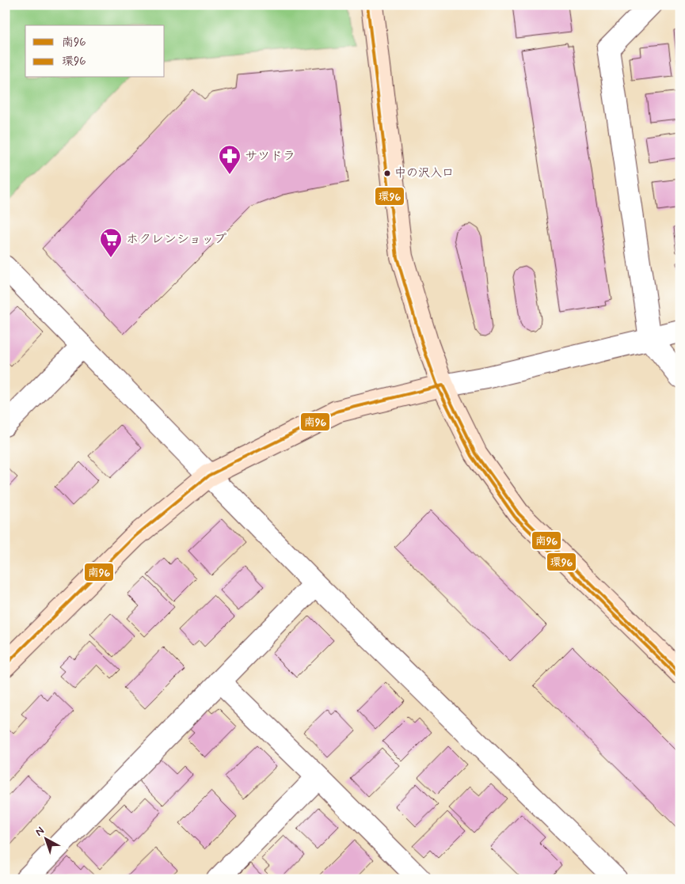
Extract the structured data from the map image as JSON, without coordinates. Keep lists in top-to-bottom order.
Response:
{
  "places": {
    "other": ["中の沢入口"],
    "pharmacy": ["サツドラ"],
    "supermarket": ["ホクレンショップ"]
  },
  "lines": ["transit line 環96", "transit line 南96"],
  "legend": ["南96", "環96"],
  "north": "top left"
}
